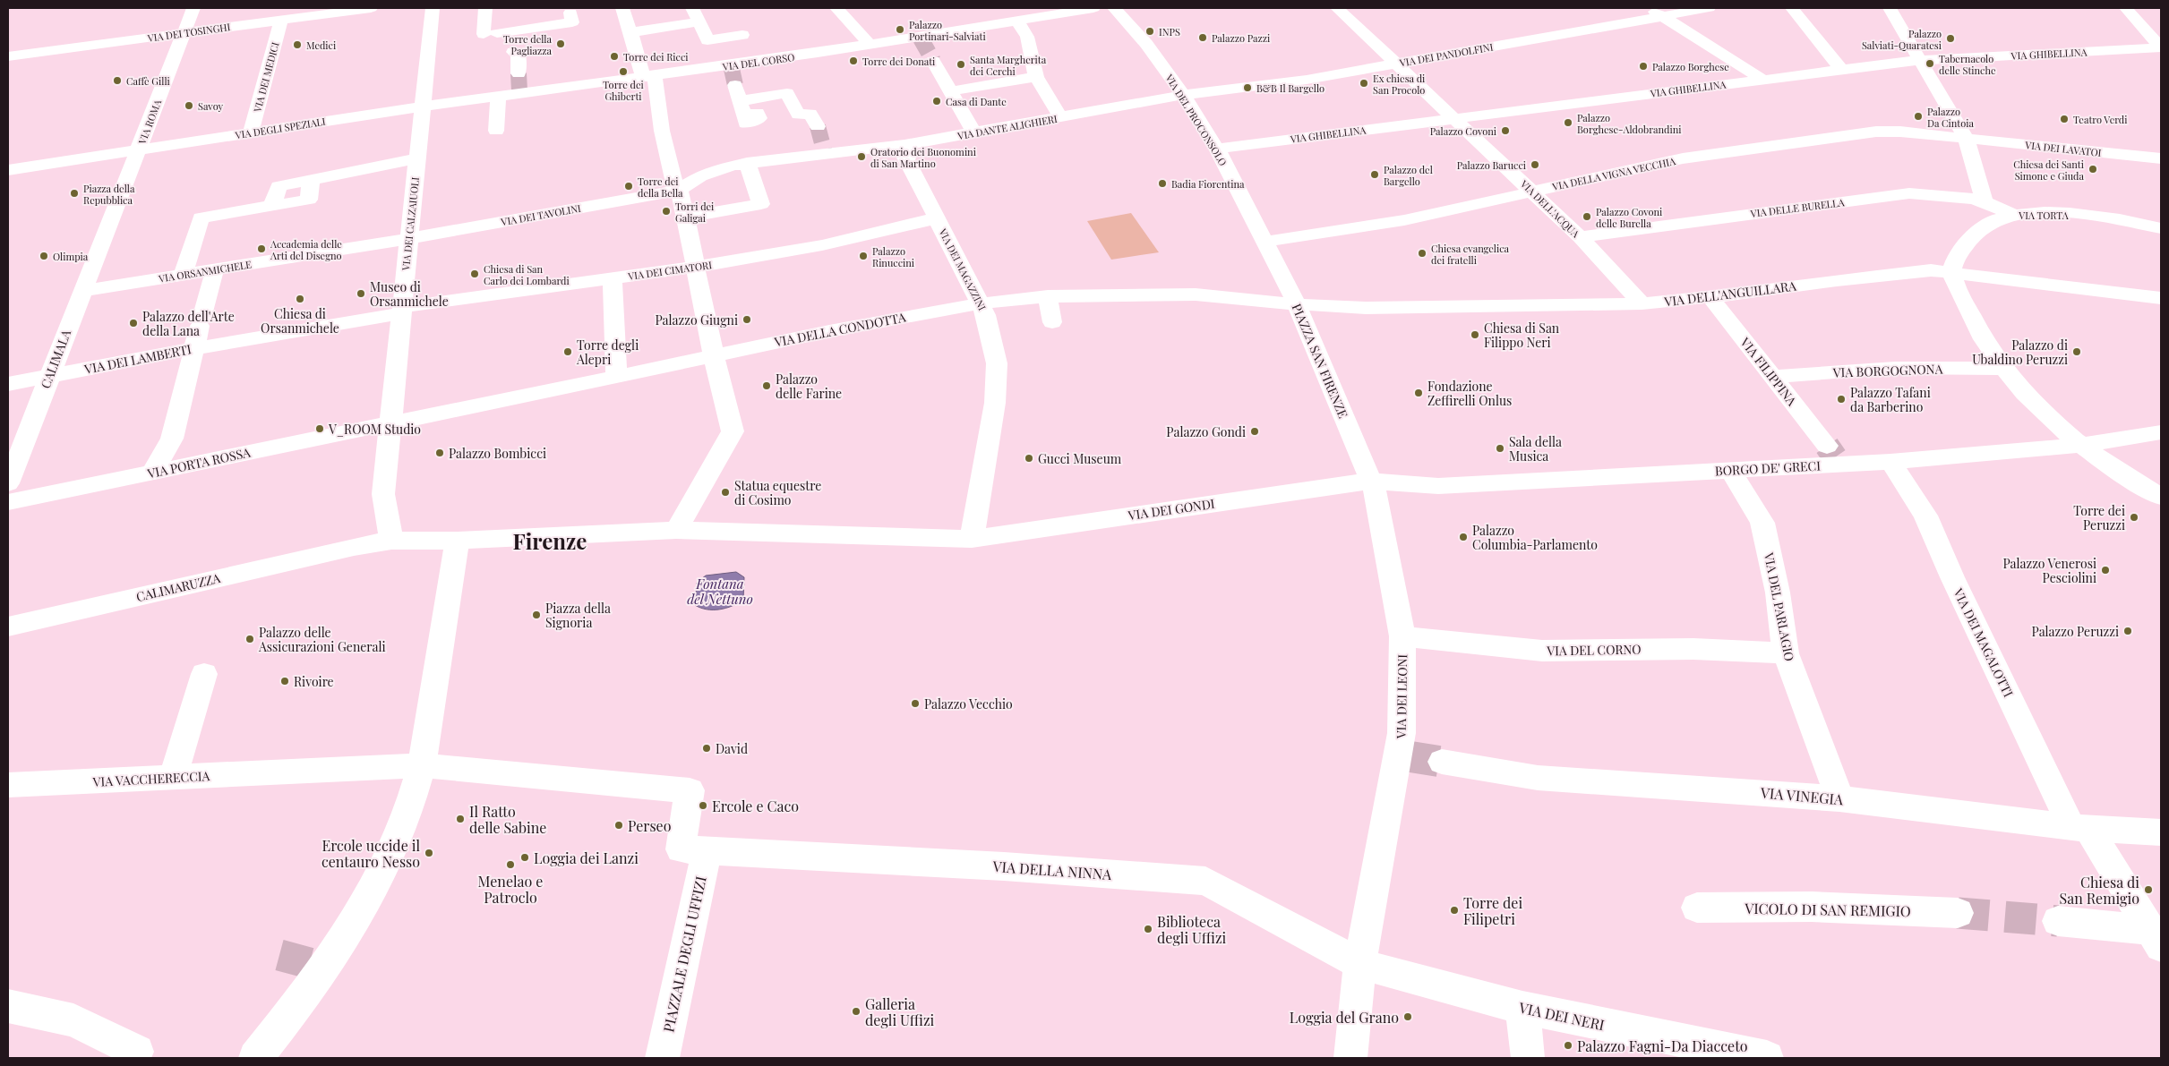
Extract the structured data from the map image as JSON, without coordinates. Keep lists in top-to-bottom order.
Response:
{
  "streets": {
    "street": [
      "VIA DEI TOSINGHI",
      "VIA GHIBELLINA",
      "VIA DEI PANDOLFINI",
      "VIA DEL CORSO",
      "VIA DEI MEDICI",
      "VIA DEL PROCONSOLO",
      "VIA ROMA",
      "VIA DANTE ALIGHIERI",
      "VIA DEGLI SPEZIALI",
      "VIA DEI LAVATOI",
      "VIA DELLA VIGNA VECCHIA",
      "VIA DELLE BURELLA",
      "VIA DELL'ACQUA",
      "VIA DEI TAVOLINI",
      "VIA TORTA",
      "VIA DEI CALZAIUOLI",
      "VIA DEI MAGAZZINI",
      "VIA DEI CIMATORI",
      "VIA ORSANMICHELE",
      "VIA DELL'ANGUILLARA",
      "VIA DELLA CONDOTTA",
      "CALIMALA",
      "VIA DEI LAMBERTI",
      "PIAZZA SAN FIRENZE",
      "VIA BORGOGNONA",
      "VIA FILIPPINA",
      "VIA PORTA ROSSA",
      "BORGO DE' GRECI",
      "VIA DEI GONDI",
      "CALIMARUZZA",
      "VIA DEL PARLAGIO",
      "VIA DEI MAGALOTTI",
      "VIA DEL CORNO",
      "VIA DEI LEONI",
      "VIA VACCHERECCIA",
      "VIA VINEGIA",
      "VIA DELLA NINNA",
      "VICOLO DI SAN REMIGIO",
      "PIAZZALE DEGLI UFFIZI",
      "VIA DEI NERI"
    ]
  },
  "crossings": [
    ["VIA DEI TOSINGHI", "VIA DEI MEDICI"],
    ["VIA DEI TOSINGHI", "VIA ROMA"],
    ["VIA GHIBELLINA", "VIA DEL PROCONSOLO"],
    ["VIA GHIBELLINA", "VIA DELL'ACQUA"],
    ["VIA DEI PANDOLFINI", "VIA DEL PROCONSOLO"],
    ["VIA DEI PANDOLFINI", "VIA DANTE ALIGHIERI"],
    ["VIA DEI PANDOLFINI", "VIA DELL'ACQUA"],
    ["VIA DEL CORSO", "VIA DEGLI SPEZIALI"],
    ["VIA DEL CORSO", "VIA DEI CALZAIUOLI"],
    ["VIA DEI MEDICI", "VIA DEGLI SPEZIALI"],
    ["VIA DEL PROCONSOLO", "VIA DANTE ALIGHIERI"],
    ["VIA DEL PROCONSOLO", "VIA DELLA VIGNA VECCHIA"],
    ["VIA DEL PROCONSOLO", "PIAZZA SAN FIRENZE"],
    ["VIA ROMA", "VIA DEGLI SPEZIALI"],
    ["VIA ROMA", "CALIMALA"],
    ["VIA DANTE ALIGHIERI", "VIA DEI TAVOLINI"],
    ["VIA DANTE ALIGHIERI", "VIA DEI MAGAZZINI"],
    ["VIA DEGLI SPEZIALI", "VIA DEI CALZAIUOLI"],
    ["VIA DEI LAVATOI", "VIA DELLA VIGNA VECCHIA"],
    ["VIA DELLA VIGNA VECCHIA", "VIA DELL'ACQUA"],
    ["VIA DELLA VIGNA VECCHIA", "PIAZZA SAN FIRENZE"],
    ["VIA DELLE BURELLA", "VIA DELL'ACQUA"],
    ["VIA DELLE BURELLA", "VIA TORTA"],
    ["VIA DELL'ACQUA", "VIA DELL'ANGUILLARA"],
    ["VIA DEI TAVOLINI", "VIA DEI CALZAIUOLI"],
    ["VIA DEI TAVOLINI", "VIA ORSANMICHELE"],
    ["VIA TORTA", "VIA DELL'ANGUILLARA"],
    ["VIA DEI CALZAIUOLI", "VIA DEI CIMATORI"],
    ["VIA DEI CALZAIUOLI", "VIA ORSANMICHELE"],
    ["VIA DEI CALZAIUOLI", "VIA DELLA CONDOTTA"],
    ["VIA DEI CALZAIUOLI", "VIA DEI LAMBERTI"],
    ["VIA DEI CALZAIUOLI", "VIA PORTA ROSSA"],
    ["VIA DEI CALZAIUOLI", "CALIMARUZZA"],
    ["VIA DEI MAGAZZINI", "VIA DEI CIMATORI"],
    ["VIA DEI MAGAZZINI", "VIA DELLA CONDOTTA"],
    ["VIA DEI MAGAZZINI", "VIA DEI GONDI"],
    ["VIA DEI CIMATORI", "VIA DEI LAMBERTI"],
    ["VIA ORSANMICHELE", "CALIMALA"],
    ["VIA DELL'ANGUILLARA", "VIA DELLA CONDOTTA"],
    ["VIA DELL'ANGUILLARA", "PIAZZA SAN FIRENZE"],
    ["VIA DELL'ANGUILLARA", "VIA FILIPPINA"],
    ["VIA DELLA CONDOTTA", "PIAZZA SAN FIRENZE"],
    ["VIA DELLA CONDOTTA", "VIA PORTA ROSSA"],
    ["CALIMALA", "VIA DEI LAMBERTI"],
    ["PIAZZA SAN FIRENZE", "BORGO DE' GRECI"],
    ["PIAZZA SAN FIRENZE", "VIA DEI GONDI"],
    ["PIAZZA SAN FIRENZE", "VIA DEI LEONI"],
    ["VIA BORGOGNONA", "VIA FILIPPINA"],
    ["VIA FILIPPINA", "BORGO DE' GRECI"],
    ["BORGO DE' GRECI", "VIA DEI GONDI"],
    ["BORGO DE' GRECI", "VIA DEL PARLAGIO"],
    ["BORGO DE' GRECI", "VIA DEI MAGALOTTI"],
    ["BORGO DE' GRECI", "VIA DEI LEONI"],
    ["VIA DEI GONDI", "CALIMARUZZA"],
    ["VIA DEI GONDI", "VIA DEI LEONI"],
    ["VIA DEL PARLAGIO", "VIA DEL CORNO"],
    ["VIA DEL PARLAGIO", "VIA VINEGIA"],
    ["VIA DEI MAGALOTTI", "VIA VINEGIA"],
    ["VIA DEL CORNO", "VIA DEI LEONI"],
    ["VIA DEI LEONI", "VIA DELLA NINNA"],
    ["VIA DEI LEONI", "VIA DEI NERI"],
    ["VIA VACCHERECCIA", "VIA DELLA NINNA"],
    ["VIA VACCHERECCIA", "PIAZZALE DEGLI UFFIZI"],
    ["VIA DELLA NINNA", "PIAZZALE DEGLI UFFIZI"],
    ["VIA DELLA NINNA", "VIA DEI NERI"]
  ],
  "districts": ["Firenze"],
  "water": ["Fontana del Nettuno"],
  "places": [
    "Palazzo Portinari-Salviati",
    "INPS",
    "Palazzo Pazzi",
    "Palazzo Salviati-Quaratesi",
    "Torre della Pagliazza",
    "Medici",
    "Torre dei Ricci",
    "Torre dei Donati",
    "Tabernacolo delle Stinche",
    "Santa Margherita dei Cerchi",
    "Palazzo Borghese",
    "Torre dei Ghiberti",
    "Caffè Gilli",
    "Ex chiesa di San Procolo",
    "B&B Il Bargello",
    "Casa di Dante",
    "Savoy",
    "Palazzo Da Cintoia",
    "Teatro Verdi",
    "Palazzo Borghese-Aldobrandini",
    "Palazzo Covoni",
    "Oratorio dei Buonomini di San Martino",
    "Palazzo Barucci",
    "Chiesa dei Santi Simone e Giuda",
    "Palazzo del Bargello",
    "Badia Fiorentina",
    "Torre dei della Bella",
    "Piazza della Repubblica",
    "Torri dei Galigai",
    "Palazzo Covoni delle Burella",
    "Accademia delle Arti del Disegno",
    "Chiesa evangelica dei fratelli",
    "Olimpia",
    "Palazzo Rinuccini",
    "Chiesa di San Carlo dei Lombardi",
    "Museo di Orsanmichele",
    "Chiesa di Orsanmichele",
    "Palazzo Giugni",
    "Palazzo dell'Arte della Lana",
    "Chiesa di San Filippo Neri",
    "Torre degli Alepri",
    "Palazzo di Ubaldino Peruzzi",
    "Palazzo delle Farine",
    "Fondazione Zeffirelli Onlus",
    "Palazzo Tafani da Barberino",
    "V_ROOM Studio",
    "Palazzo Gondi",
    "Sala della Musica",
    "Palazzo Bombicci",
    "Gucci Museum",
    "Statua equestre di Cosimo",
    "Torre dei Peruzzi",
    "Palazzo Columbia-Parlamento",
    "Palazzo Venerosi Pesciolini",
    "Piazza della Signoria",
    "Palazzo Peruzzi",
    "Palazzo delle Assicurazioni Generali",
    "Rivoire",
    "Palazzo Vecchio",
    "David",
    "Ercole e Caco",
    "Il Ratto delle Sabine",
    "Perseo",
    "Ercole uccide il centauro Nesso",
    "Loggia dei Lanzi",
    "Menelao e Patroclo",
    "Chiesa di San Remigio",
    "Torre dei Filipetri",
    "Biblioteca degli Uffizi",
    "Galleria degli Uffizi",
    "Loggia del Grano",
    "Palazzo Fagni-Da Diacceto"
  ]
}
